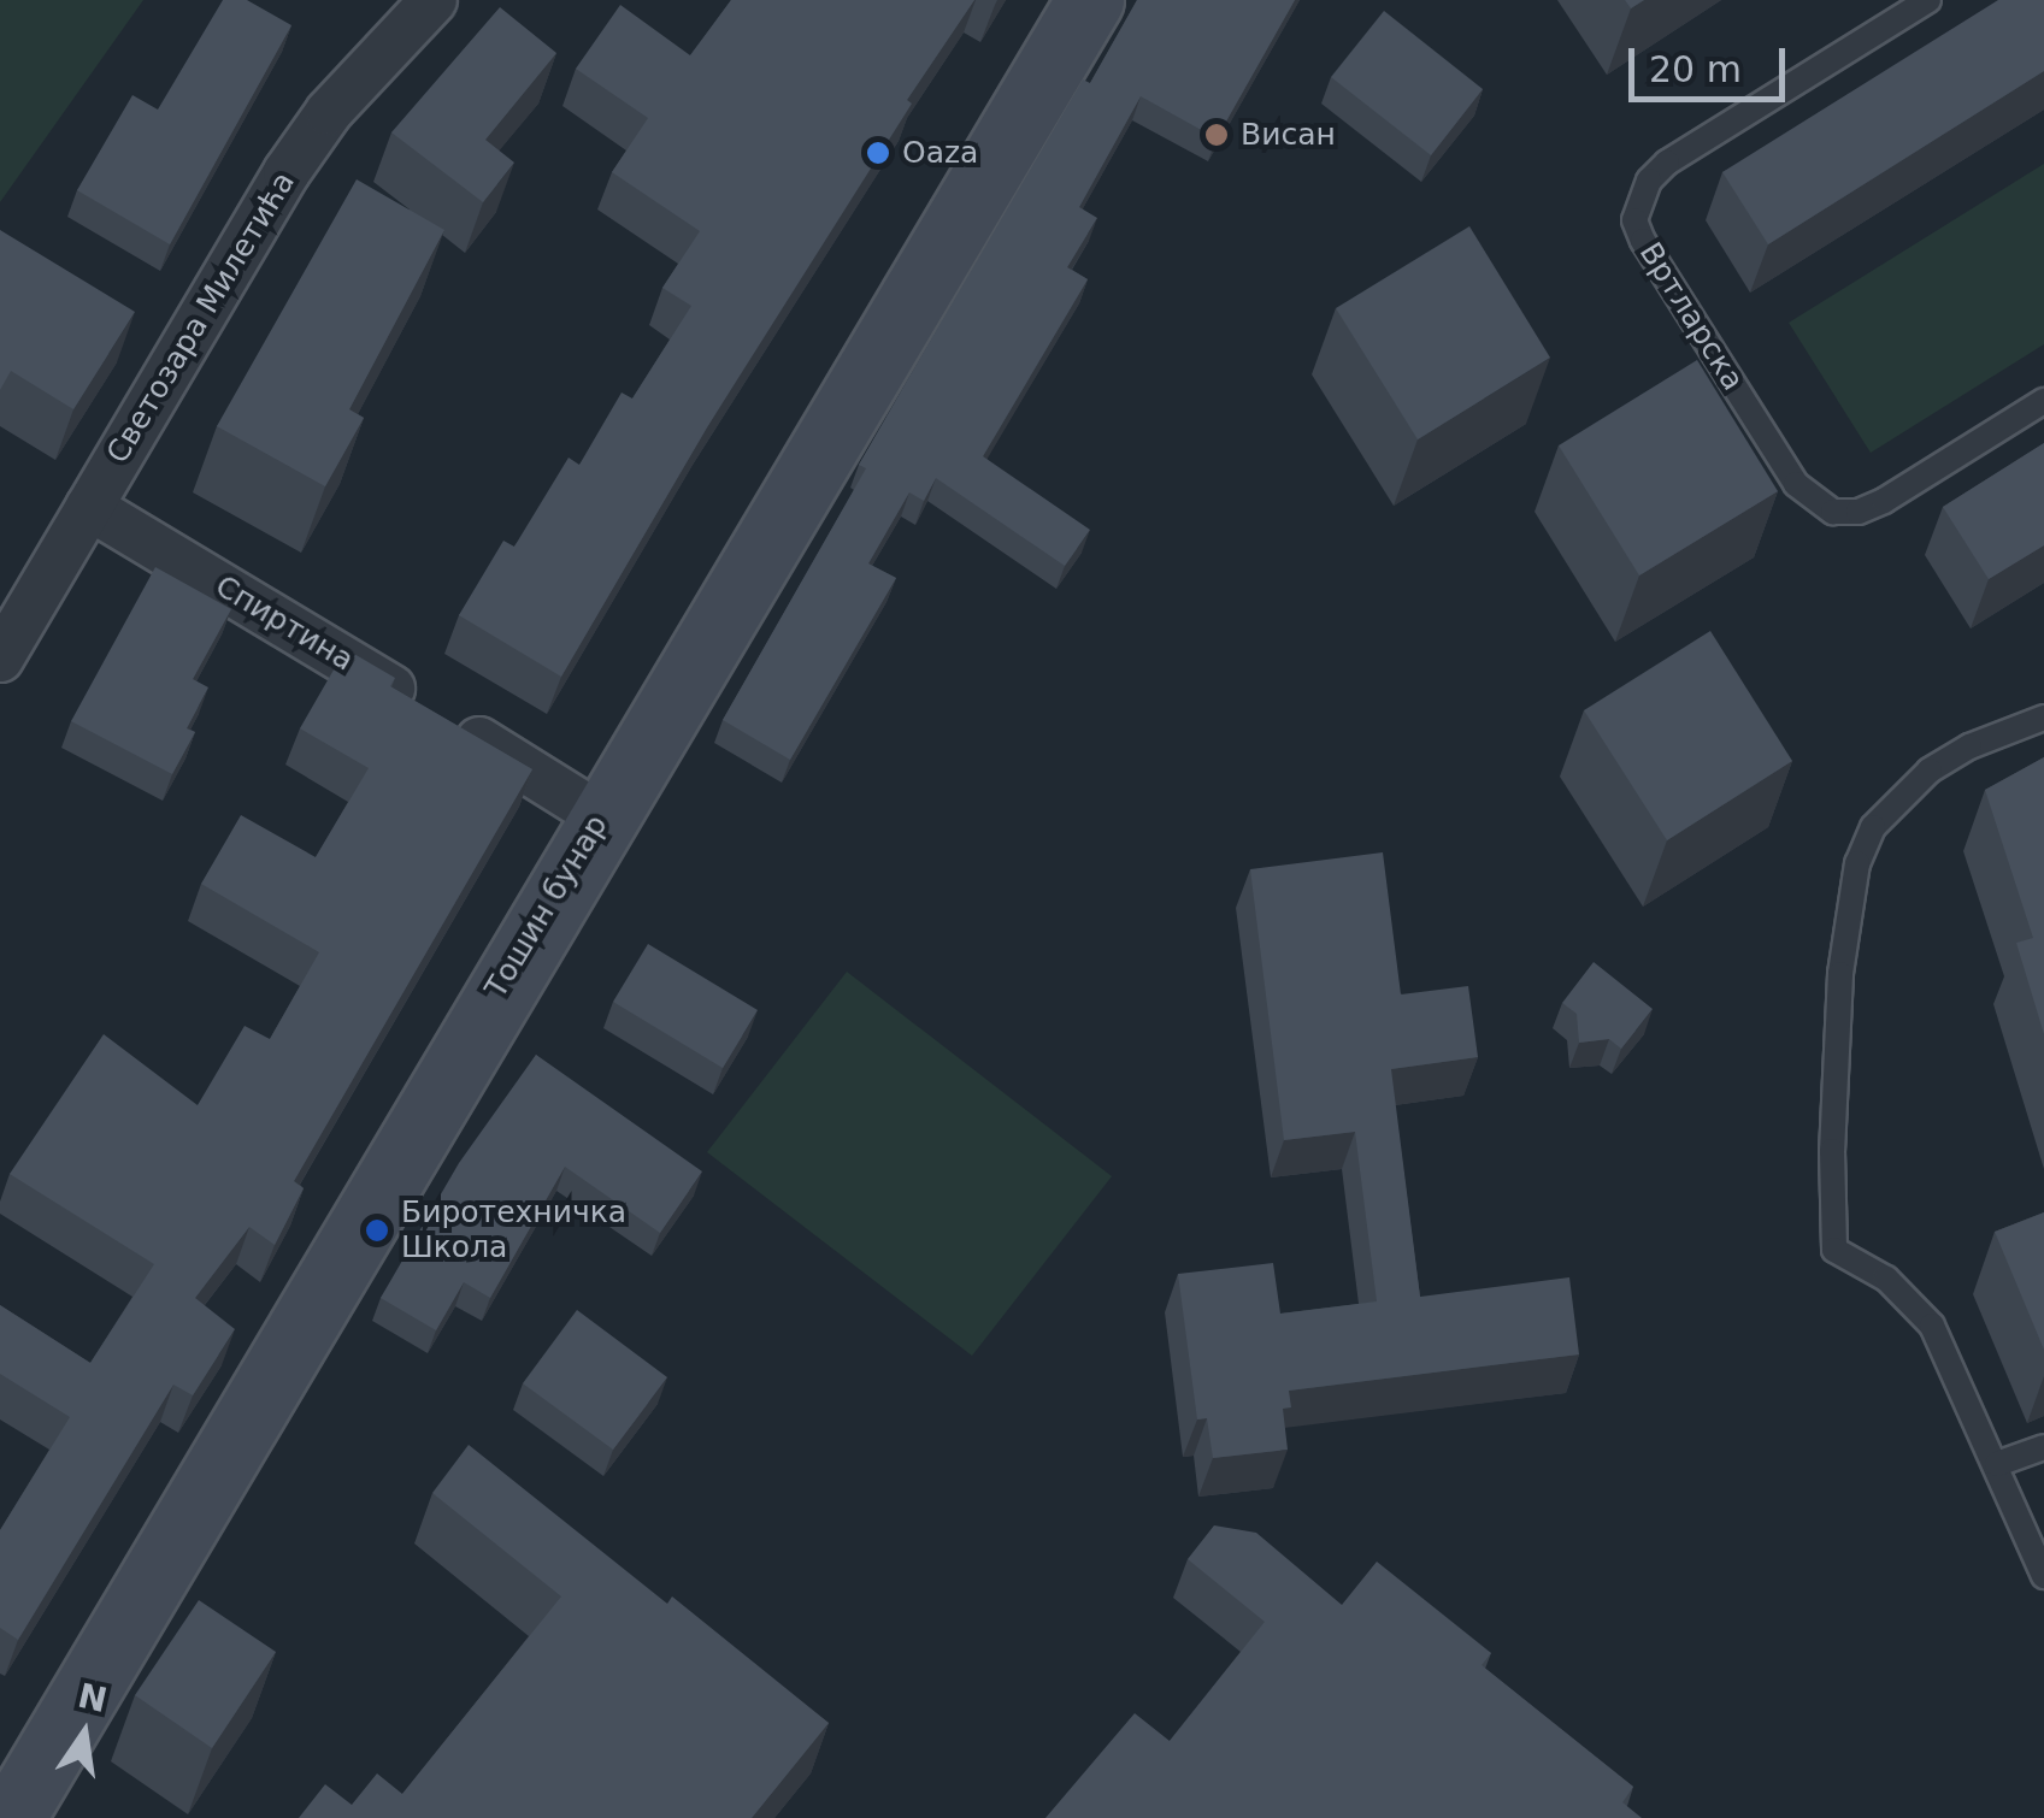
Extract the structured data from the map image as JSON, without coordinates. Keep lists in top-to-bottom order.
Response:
{
  "streets": {
    "main road": ["Тошин бунар"],
    "street": ["Светозара Милетића", "Спиртина"],
    "lane": ["Вртларска"]
  },
  "crossings": [
    ["Светозара Милетића", "Спиртина"],
    ["Спиртина", "Тошин бунар"]
  ],
  "places": ["Висан", "Oaza", "Биротехничка Школа"],
  "scale_bar": "20 m",
  "north": "top"
}
